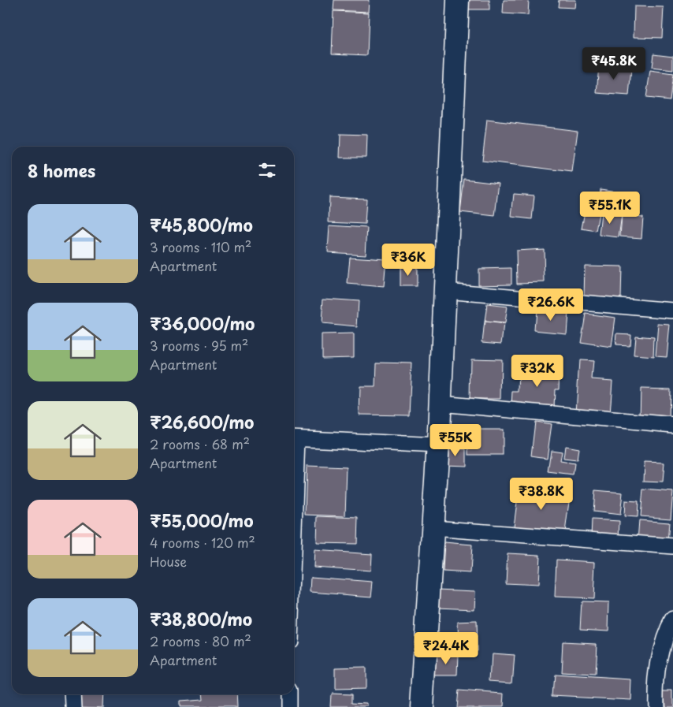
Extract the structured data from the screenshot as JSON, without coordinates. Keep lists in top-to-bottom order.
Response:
{
  "page": {
    "price": [
      "₹45.8K",
      "₹55.1K",
      "₹36K",
      "₹26.6K",
      "₹32K",
      "₹55K",
      "₹38.8K",
      "₹24.4K"
    ],
    "heading": "8 homes",
    "list": [
      {
        "name": "₹45,800/mo",
        "note": "3 rooms · 110 m² · Apartment"
      },
      {
        "name": "₹36,000/mo",
        "note": "3 rooms · 95 m² · Apartment"
      },
      {
        "name": "₹26,600/mo",
        "note": "2 rooms · 68 m² · Apartment"
      },
      {
        "name": "₹55,000/mo",
        "note": "4 rooms · 120 m² · House"
      },
      {
        "name": "₹38,800/mo",
        "note": "2 rooms · 80 m² · Apartment"
      }
    ]
  }
}
